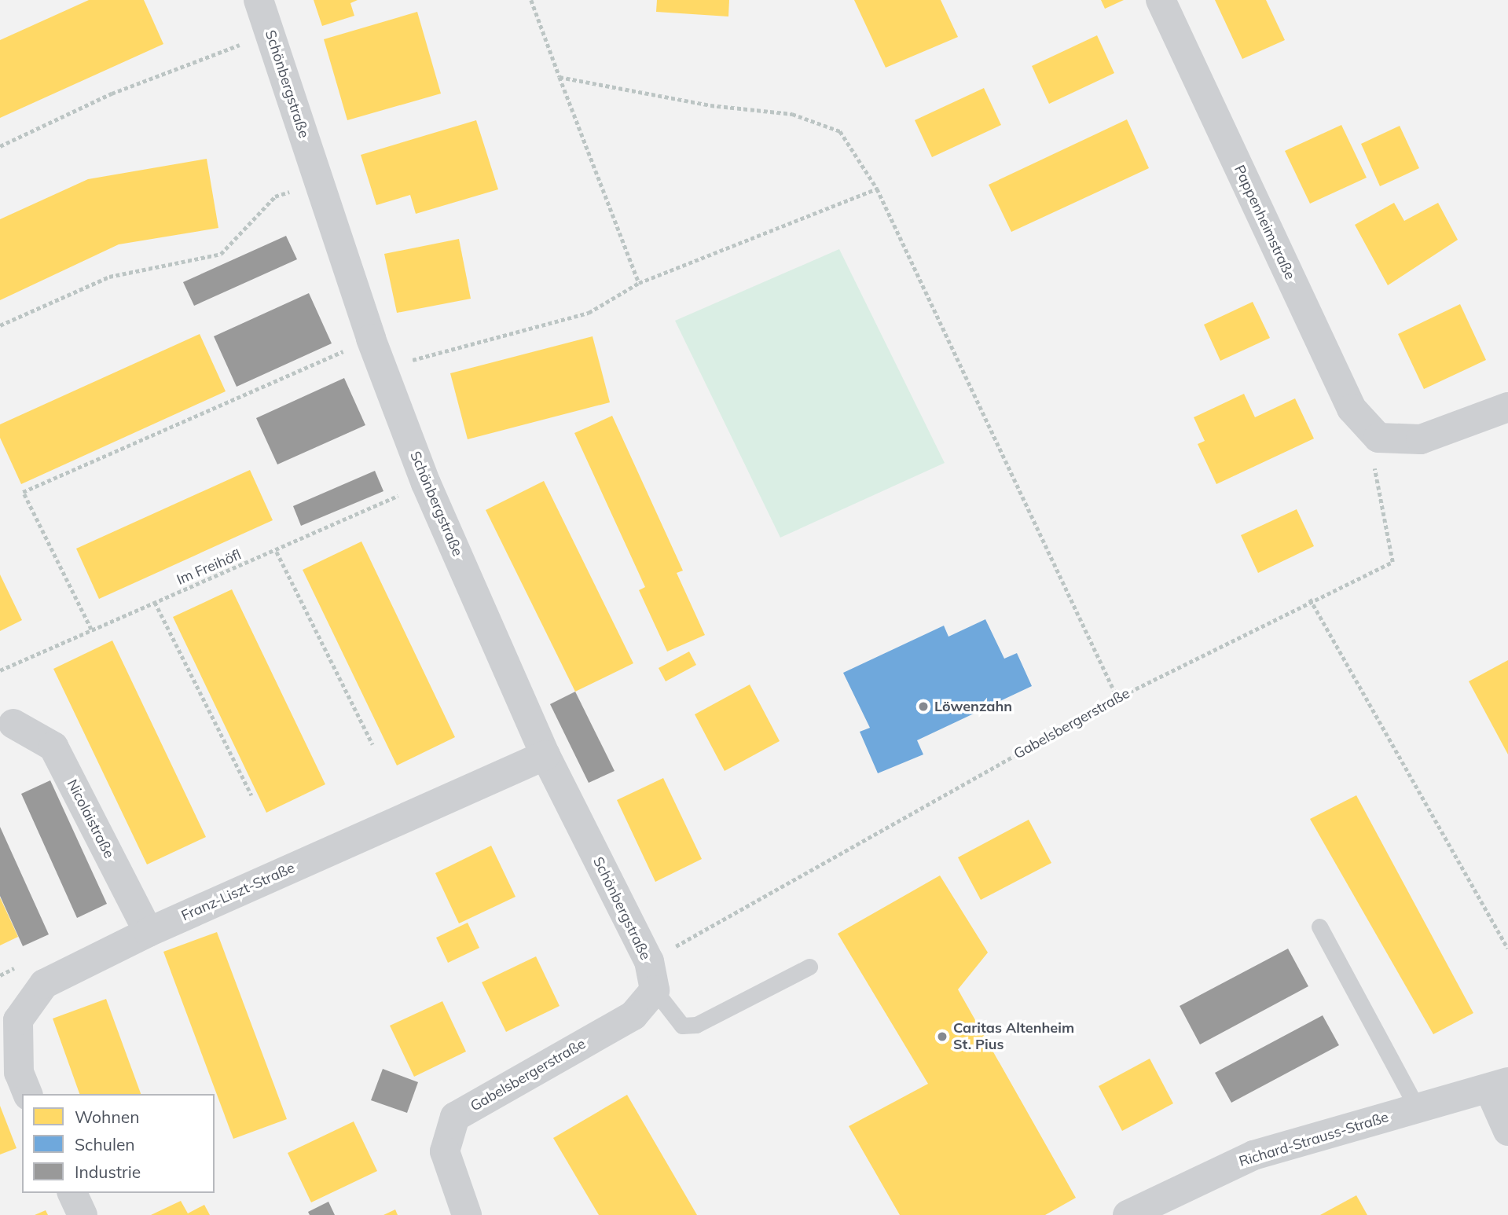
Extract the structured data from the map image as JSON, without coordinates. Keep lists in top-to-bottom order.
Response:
{
  "streets": {
    "street": [
      "Schönbergstraße",
      "Pappenheimstraße",
      "Gabelsbergerstraße",
      "Nicolaistraße",
      "Franz-Liszt-Straße",
      "Richard-Strauss-Straße"
    ],
    "path": ["Im Freihöfl"]
  },
  "crossings": [
    ["Schönbergstraße", "Im Freihöfl"],
    ["Schönbergstraße", "Gabelsbergerstraße"],
    ["Schönbergstraße", "Franz-Liszt-Straße"],
    ["Pappenheimstraße", "Gabelsbergerstraße"],
    ["Nicolaistraße", "Franz-Liszt-Straße"]
  ],
  "places": ["Löwenzahn", "Caritas Altenheim St. Pius"],
  "legend": ["Wohnen", "Schulen", "Industrie"]
}
